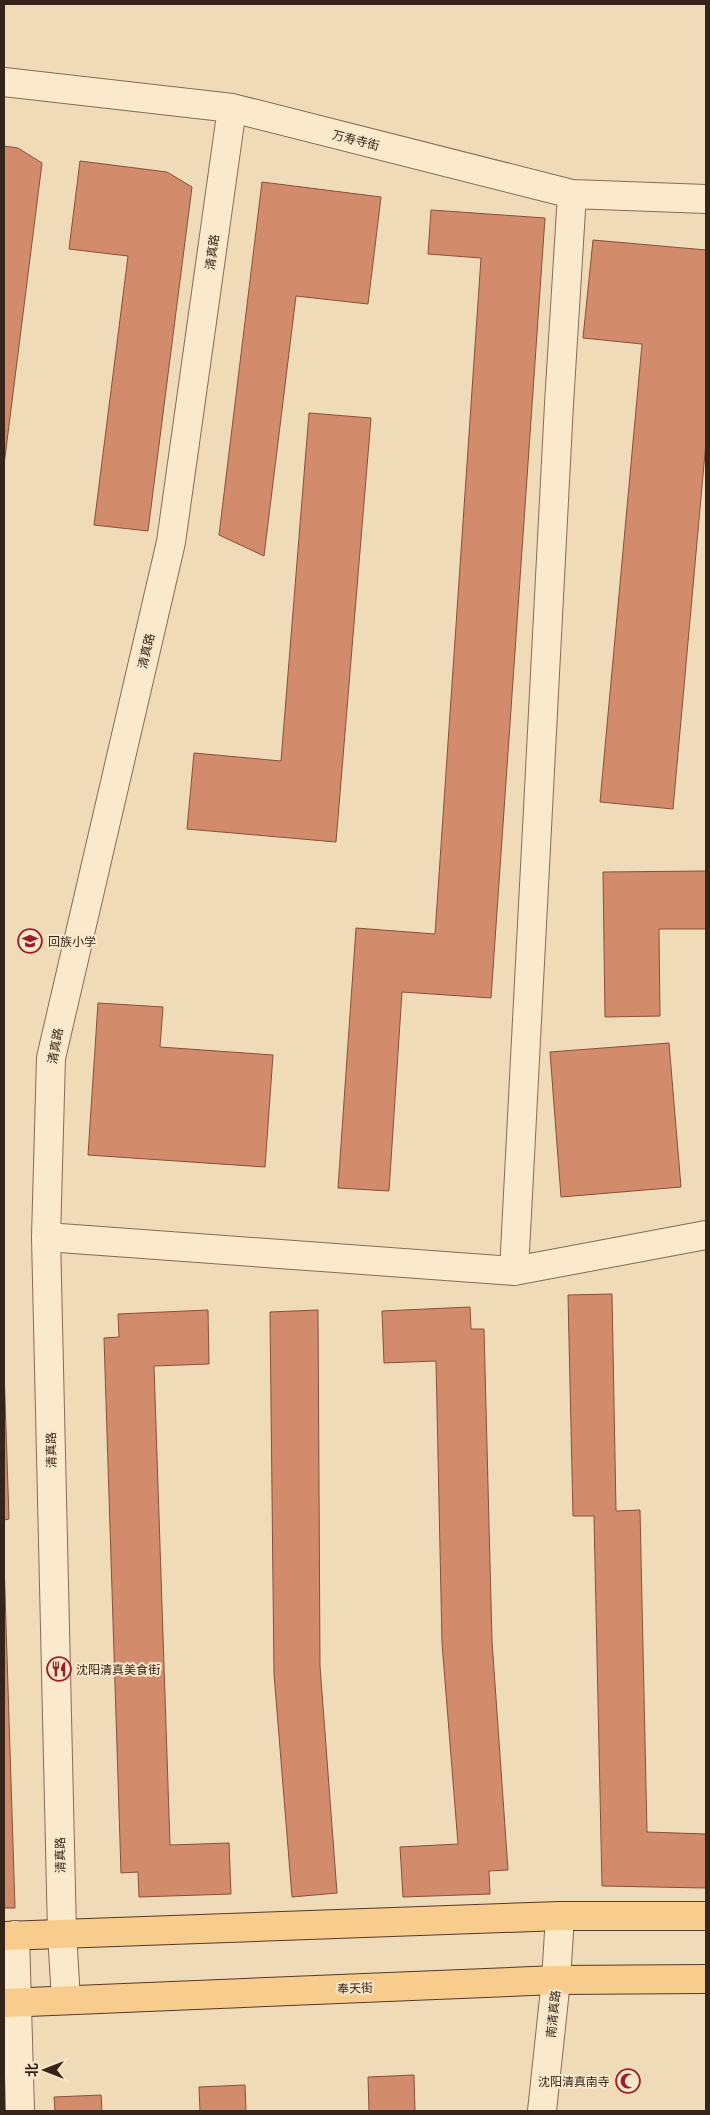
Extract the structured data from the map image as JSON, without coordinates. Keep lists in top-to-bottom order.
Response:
{
  "streets": {
    "main road": ["奉天街"],
    "street": ["万寿寺街", "清真路", "南清真路"]
  },
  "crossings": [
    ["万寿寺街", "清真路"],
    ["清真路", "奉天街"],
    ["奉天街", "南清真路"]
  ],
  "places": {
    "school or university": ["回族小学"],
    "restaurant": ["沈阳清真美食街"],
    "mosque": ["沈阳清真南寺"]
  },
  "north": "left"
}
